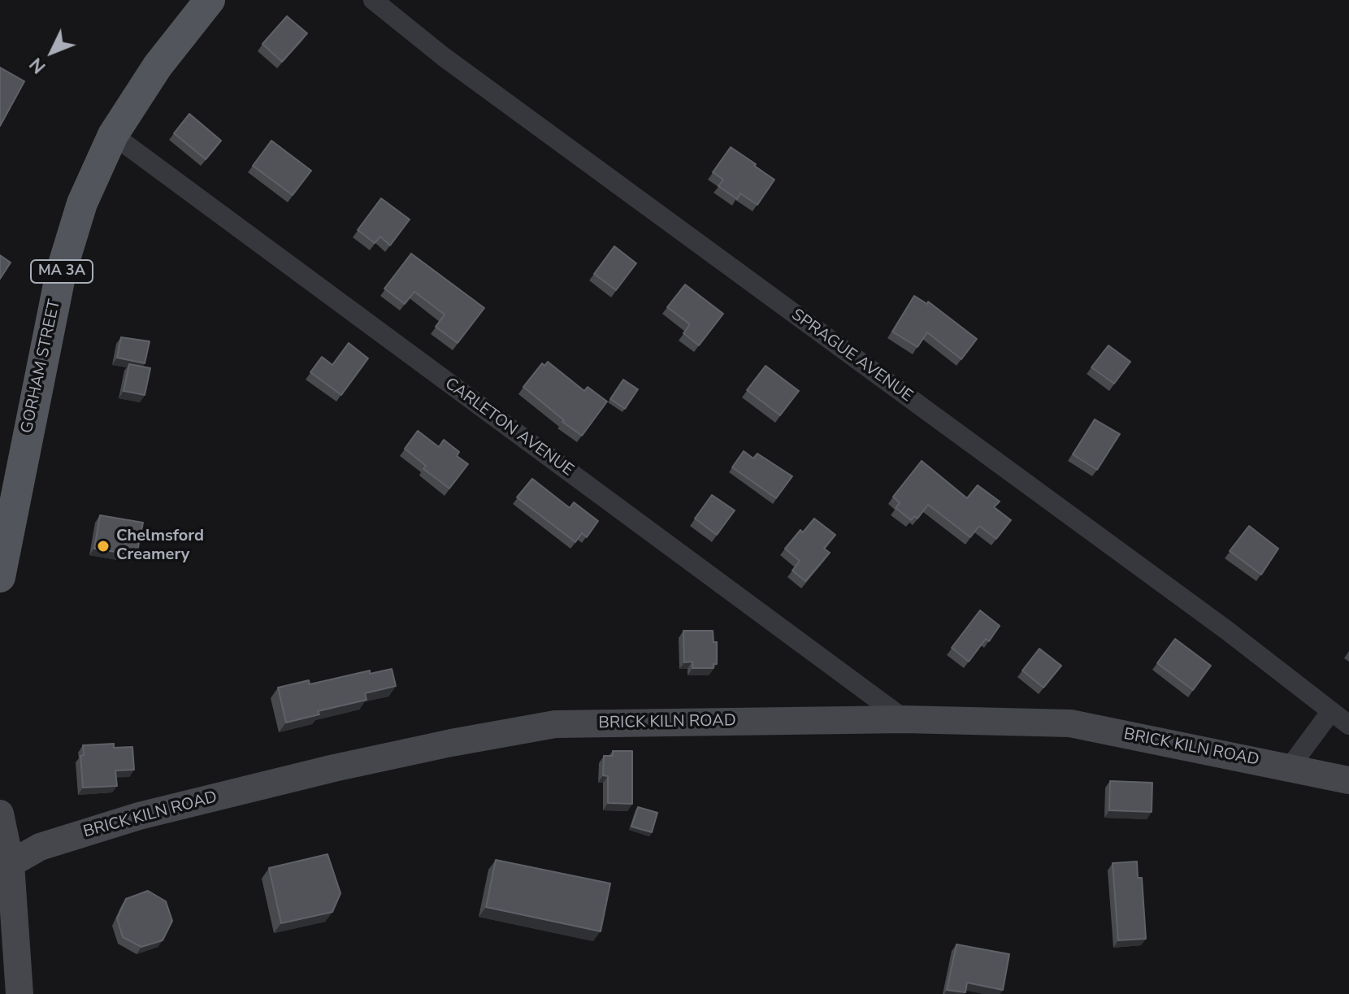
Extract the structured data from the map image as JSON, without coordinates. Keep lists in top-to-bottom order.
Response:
{
  "streets": {
    "main road": ["MA 3A", "GORHAM STREET"],
    "street": ["SPRAGUE AVENUE", "CARLETON AVENUE", "BRICK KILN ROAD"]
  },
  "crossings": [
    ["GORHAM STREET", "CARLETON AVENUE"],
    ["CARLETON AVENUE", "BRICK KILN ROAD"]
  ],
  "places": ["Chelmsford Creamery"],
  "north": "bottom left"
}
